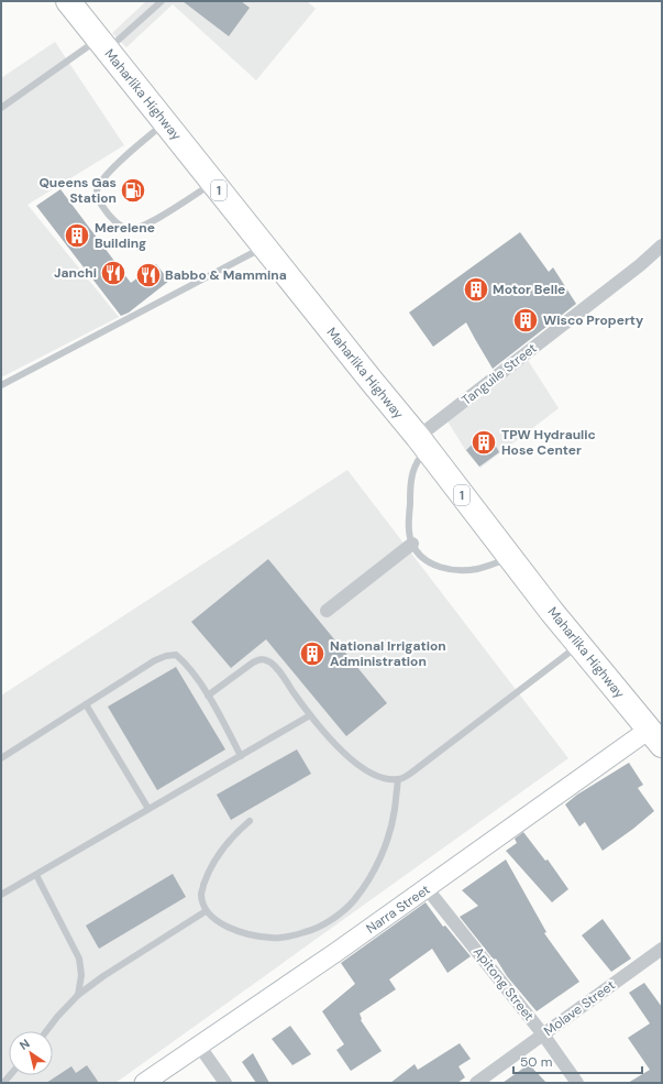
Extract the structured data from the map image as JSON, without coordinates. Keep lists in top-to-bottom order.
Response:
{
  "streets": {
    "highway": ["Maharlika Highway", "1"],
    "street": [
      "Tanguile Street",
      "Narra Street",
      "Apitong Street",
      "Molave Street"
    ]
  },
  "crossings": [
    ["Maharlika Highway", "Tanguile Street"],
    ["Maharlika Highway", "Narra Street"],
    ["Narra Street", "Apitong Street"],
    ["Apitong Street", "Molave Street"]
  ],
  "places": {
    "fuel station": ["Queens Gas Station"],
    "building": [
      "Merelene Building",
      "Motor Belle",
      "Wisco Property",
      "TPW Hydraulic Hose Center",
      "National Irrigation Administration"
    ],
    "restaurant": ["Janchi", "Babbo & Mammina"]
  },
  "scale_bar": "50 m",
  "north": "top left"
}
